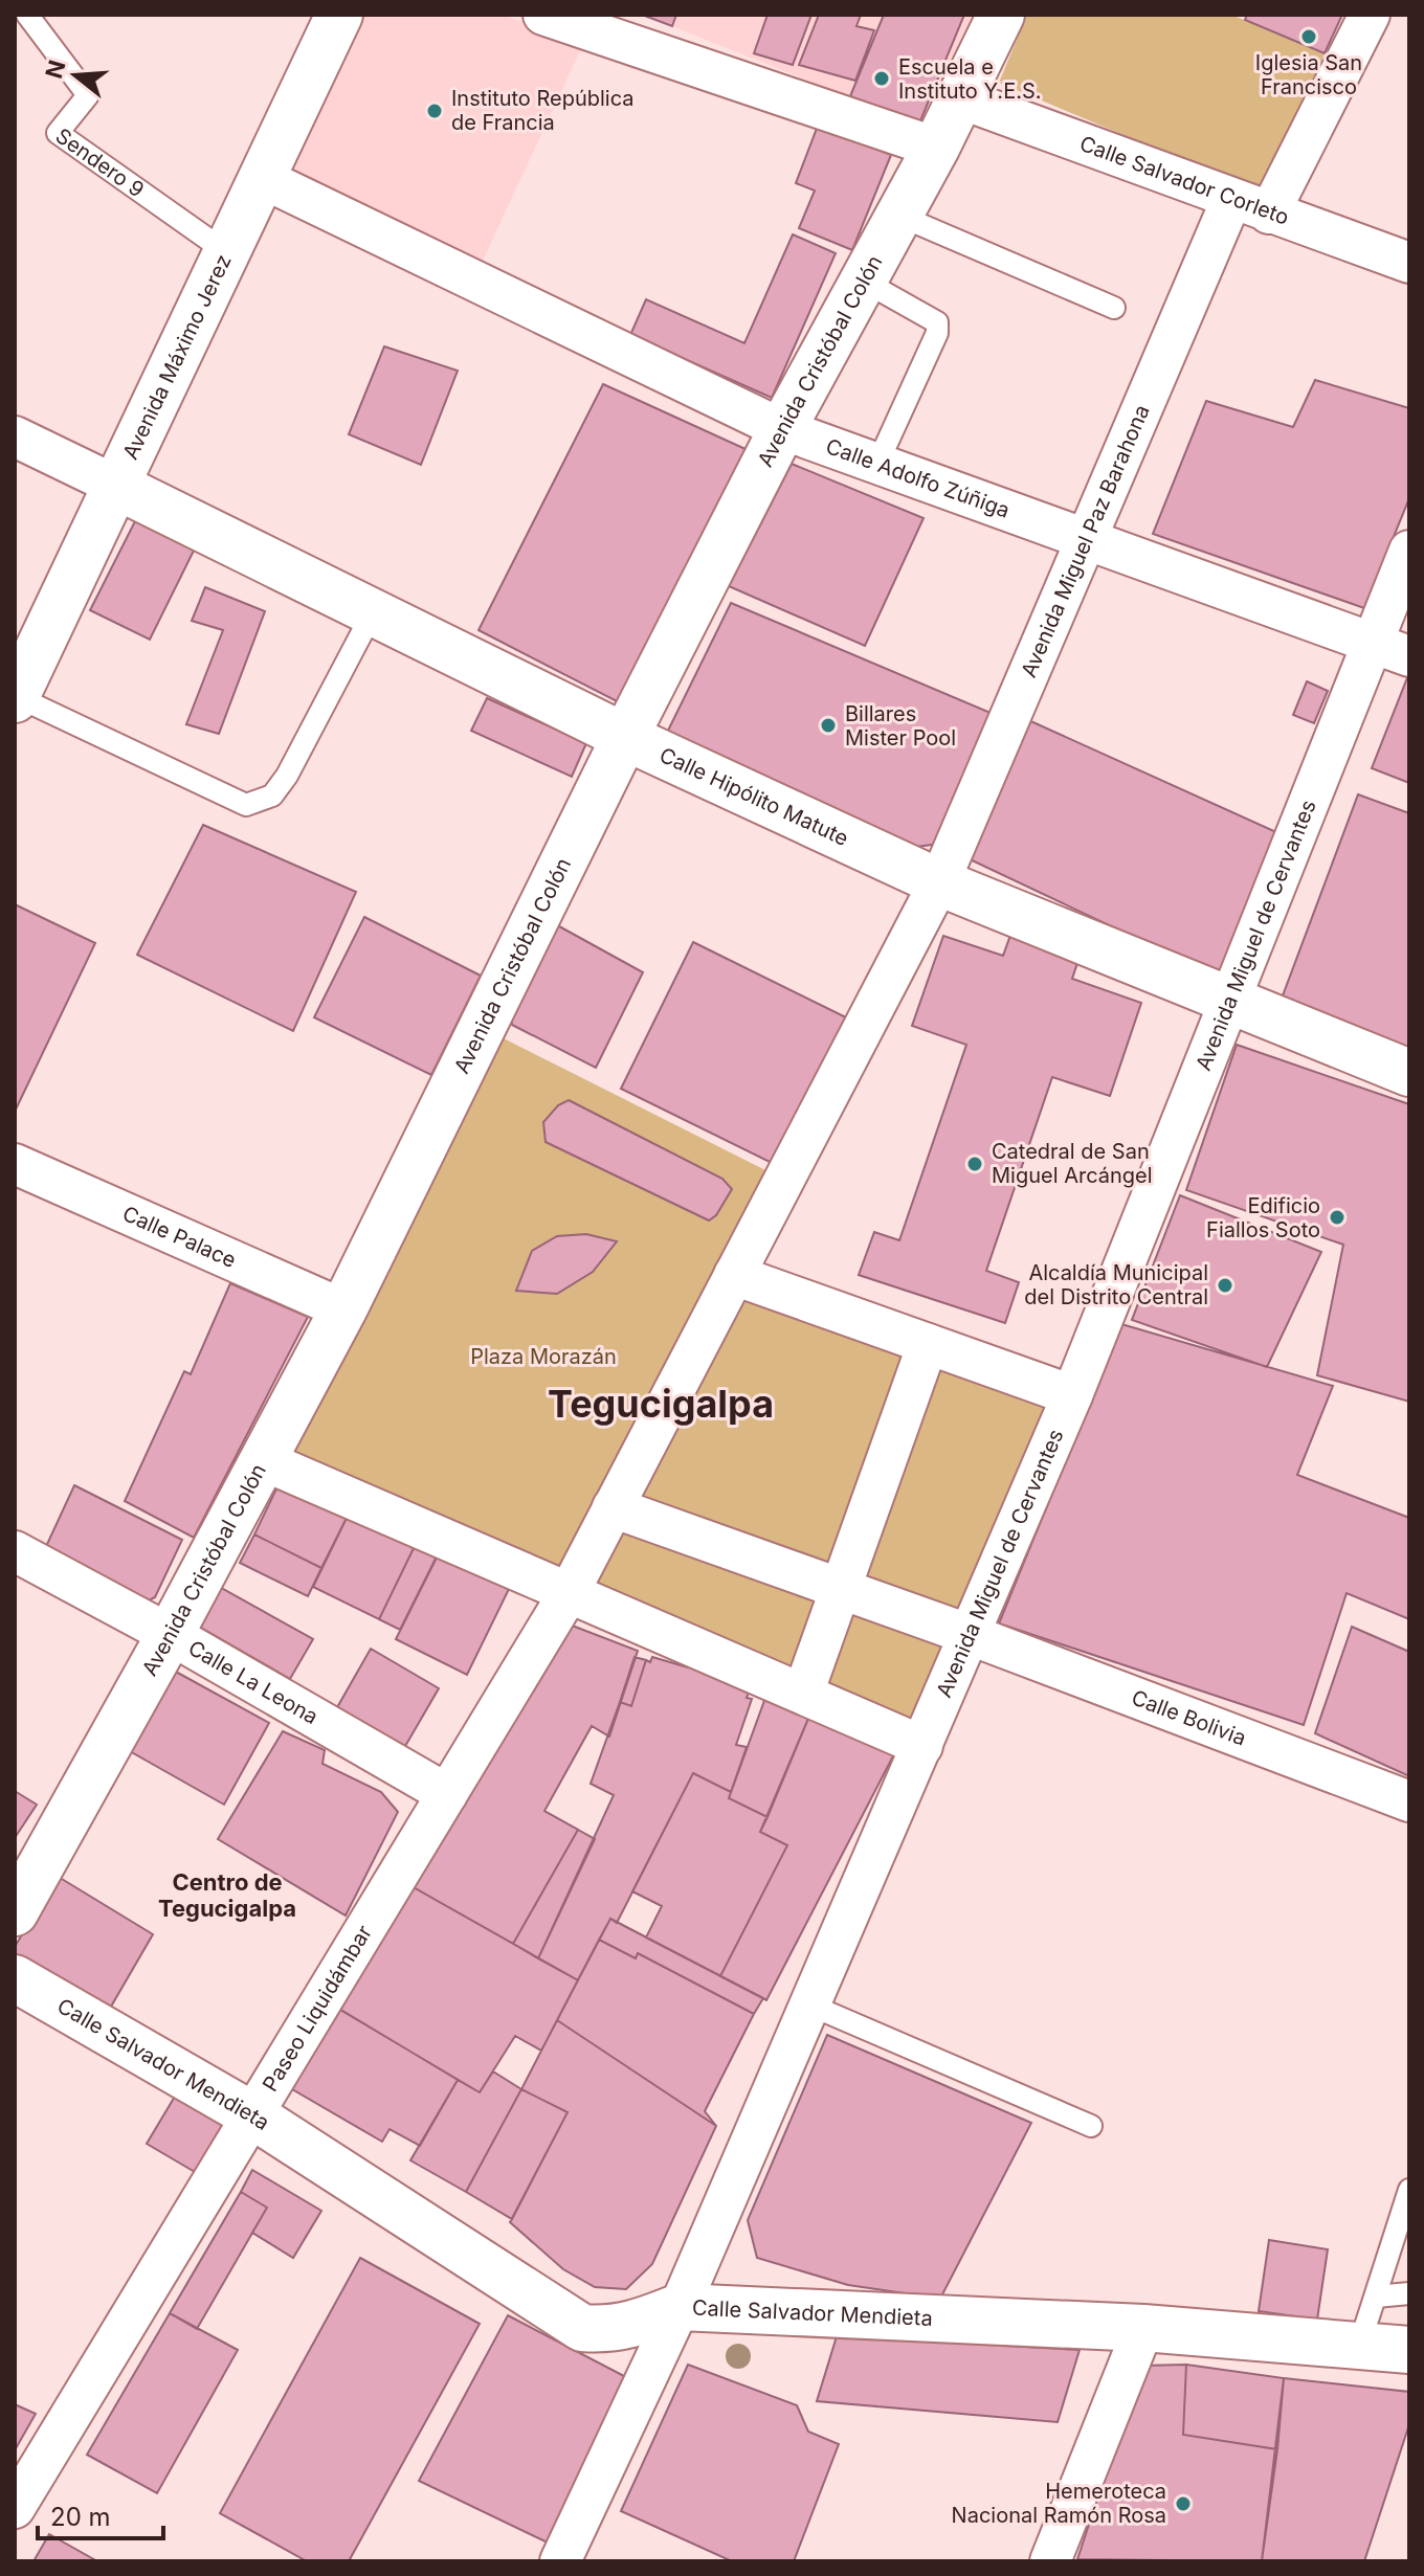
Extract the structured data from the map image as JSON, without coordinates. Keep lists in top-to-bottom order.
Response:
{
  "streets": {
    "street": [
      "Calle Salvador Corleto",
      "Avenida Máximo Jerez",
      "Avenida Cristóbal Colón",
      "Calle Adolfo Zúñiga",
      "Avenida Miguel Paz Barahona",
      "Calle Hipólito Matute",
      "Avenida Miguel de Cervantes",
      "Calle Palace",
      "Calle La Leona",
      "Calle Bolivia",
      "Paseo Liquidámbar",
      "Calle Salvador Mendieta"
    ],
    "lane": ["Sendero 9"]
  },
  "crossings": [
    ["Sendero 9", "Avenida Máximo Jerez"],
    ["Calle Salvador Corleto", "Avenida Cristóbal Colón"],
    ["Calle Salvador Corleto", "Avenida Miguel Paz Barahona"],
    ["Avenida Máximo Jerez", "Calle Adolfo Zúñiga"],
    ["Avenida Máximo Jerez", "Calle Hipólito Matute"],
    ["Avenida Cristóbal Colón", "Calle Adolfo Zúñiga"],
    ["Avenida Cristóbal Colón", "Calle Hipólito Matute"],
    ["Avenida Cristóbal Colón", "Calle Palace"],
    ["Avenida Cristóbal Colón", "Calle La Leona"],
    ["Calle Adolfo Zúñiga", "Avenida Miguel Paz Barahona"],
    ["Calle Adolfo Zúñiga", "Avenida Miguel de Cervantes"],
    ["Avenida Miguel Paz Barahona", "Calle Hipólito Matute"],
    ["Avenida Miguel Paz Barahona", "Paseo Liquidámbar"],
    ["Calle Hipólito Matute", "Avenida Miguel de Cervantes"],
    ["Avenida Miguel de Cervantes", "Calle Bolivia"],
    ["Avenida Miguel de Cervantes", "Calle Salvador Mendieta"],
    ["Calle La Leona", "Paseo Liquidámbar"],
    ["Calle Bolivia", "Paseo Liquidámbar"],
    ["Paseo Liquidámbar", "Calle Salvador Mendieta"]
  ],
  "districts": ["Tegucigalpa", "Centro de Tegucigalpa"],
  "parks": ["Plaza Morazán"],
  "places": [
    "Iglesia San Francisco",
    "Escuela e Instituto Y.E.S.",
    "Instituto República de Francia",
    "Billares Mister Pool",
    "Catedral de San Miguel Arcángel",
    "Edificio Fiallos Soto",
    "Alcaldía Municipal del Distrito Central",
    "Hemeroteca Nacional Ramón Rosa"
  ],
  "scale_bar": "20 m",
  "north": "left"
}
